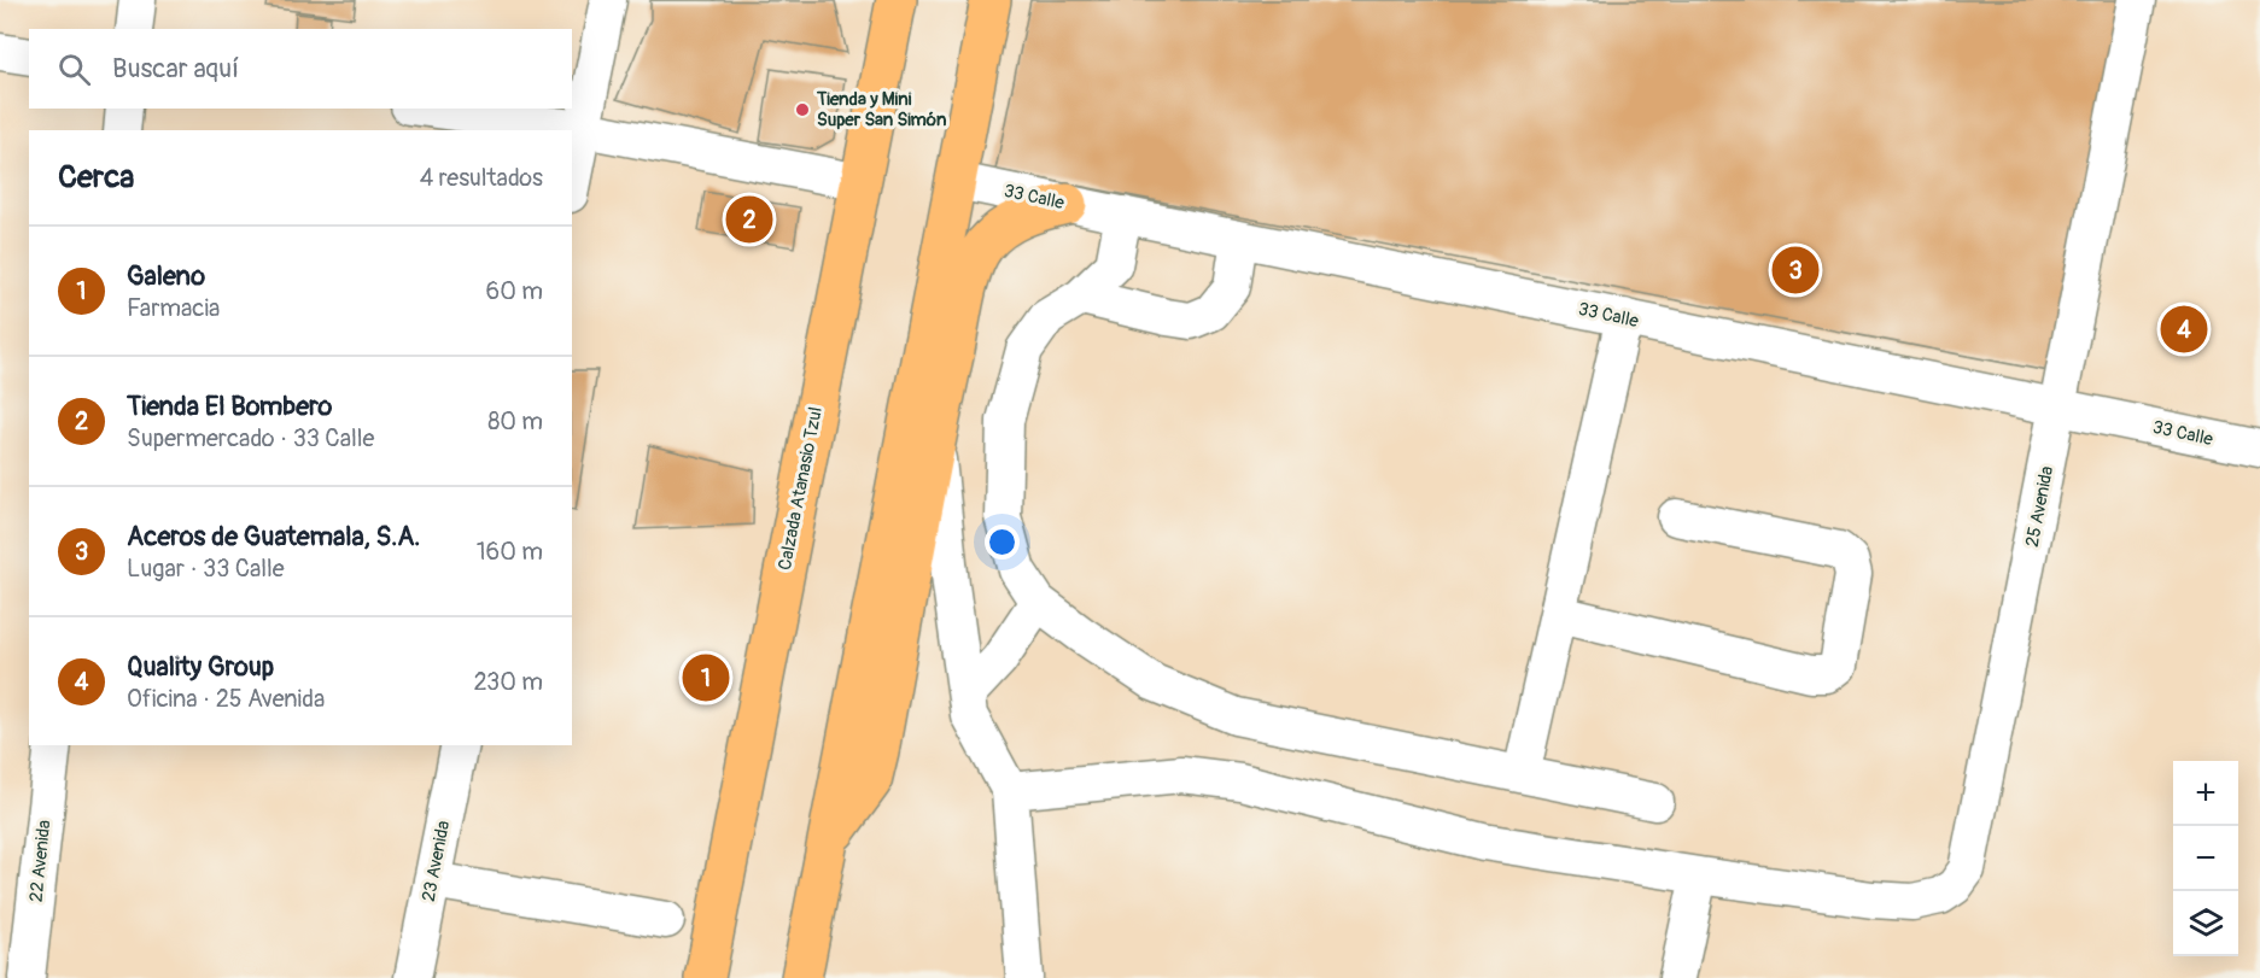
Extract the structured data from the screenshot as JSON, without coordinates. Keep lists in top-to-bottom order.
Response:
{
  "streets": {
    "main road": ["Calzada Atanasio Tzul"],
    "street": [
      "33 Calle",
      "25 Avenida",
      "22 Avenida",
      "23 Avenida"
    ]
  },
  "crossings": [
    ["33 Calle", "25 Avenida"]
  ],
  "places": ["Tienda y Mini Super San Simón"],
  "page": {
    "search": "Buscar aquí",
    "heading": ["Cerca", "4 resultados"],
    "pins": [
      "2",
      "3",
      "4",
      "1"
    ],
    "list": [
      {
        "mark": "1",
        "name": "Galeno",
        "note": "Farmacia",
        "value": "60 m"
      },
      {
        "mark": "2",
        "name": "Tienda El Bombero",
        "note": "Supermercado · 33 Calle",
        "value": "80 m"
      },
      {
        "mark": "3",
        "name": "Aceros de Guatemala, S.A.",
        "note": "Lugar · 33 Calle",
        "value": "160 m"
      },
      {
        "mark": "4",
        "name": "Quality Group",
        "note": "Oficina · 25 Avenida",
        "value": "230 m"
      }
    ],
    "map_buttons": ["+", "−"]
  }
}
